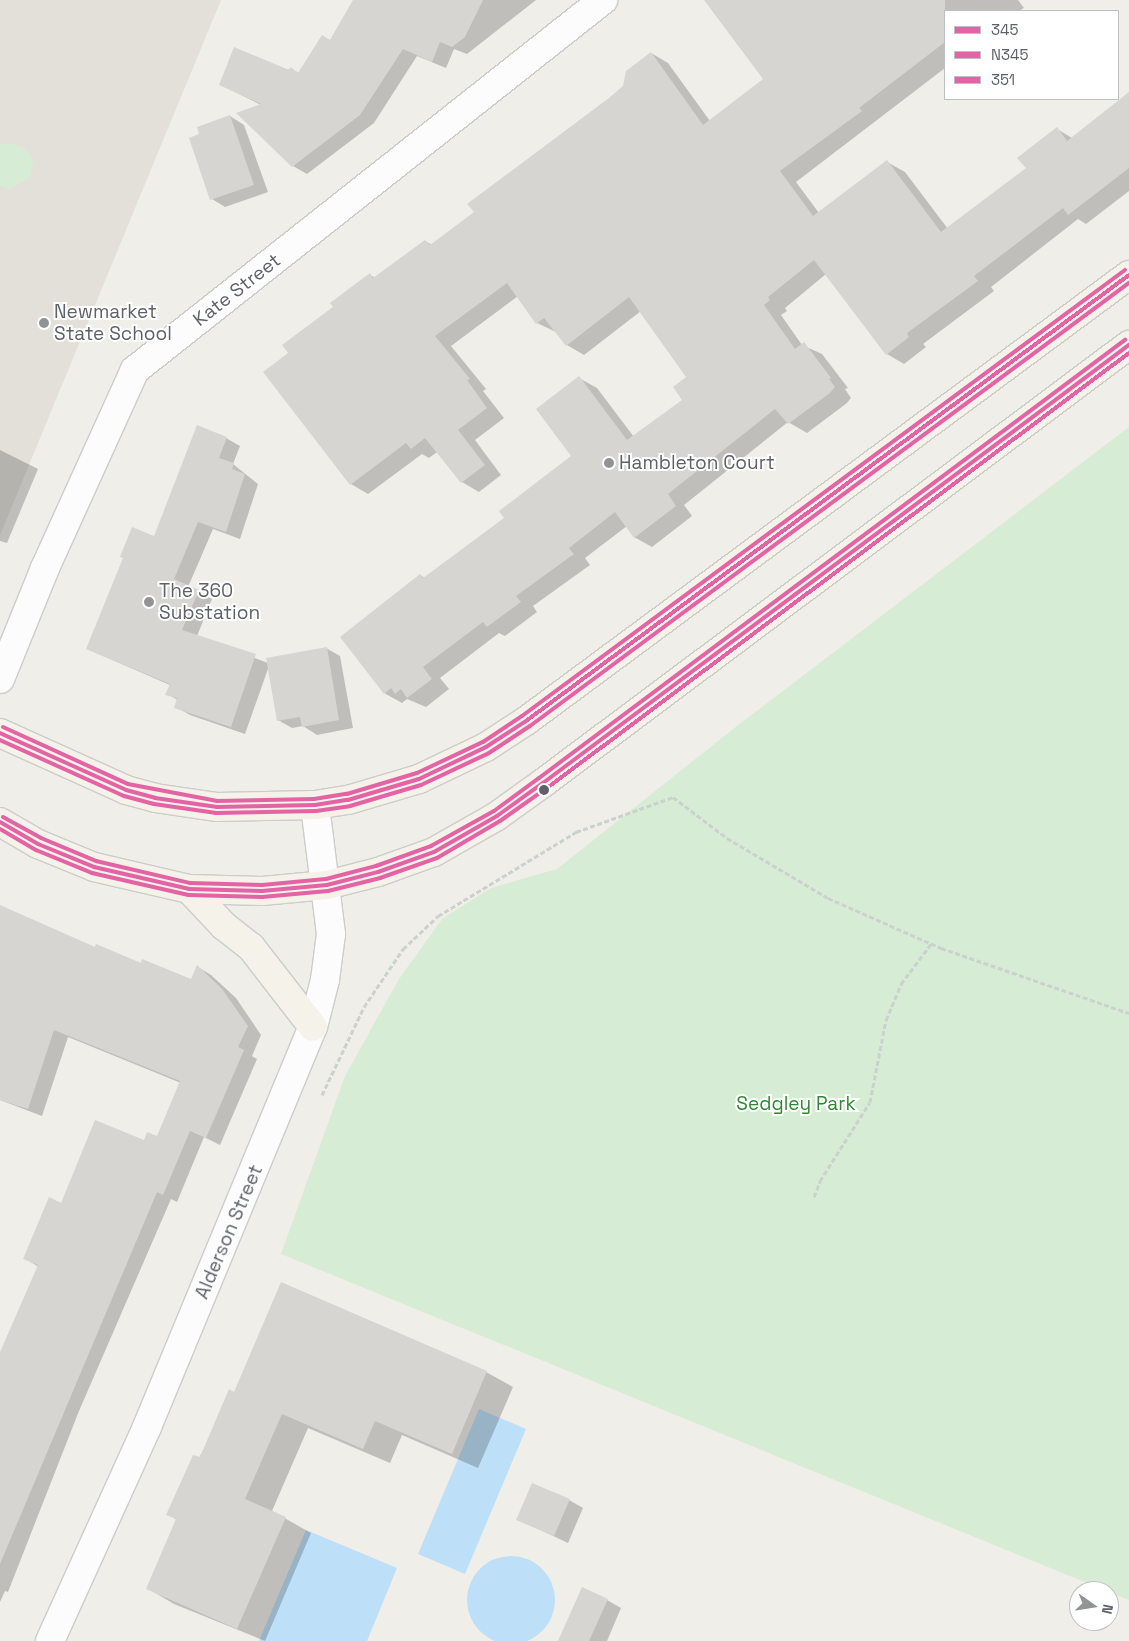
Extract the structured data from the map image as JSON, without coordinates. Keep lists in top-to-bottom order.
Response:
{
  "streets": {
    "street": ["Kate Street", "Alderson Street"]
  },
  "parks": ["Sedgley Park"],
  "places": ["Newmarket State School", "Hambleton Court", "The 360 Substation"],
  "lines": ["transit line 351", "transit line 345", "transit line N345"],
  "legend": ["345", "N345", "351"],
  "north": "right"
}
